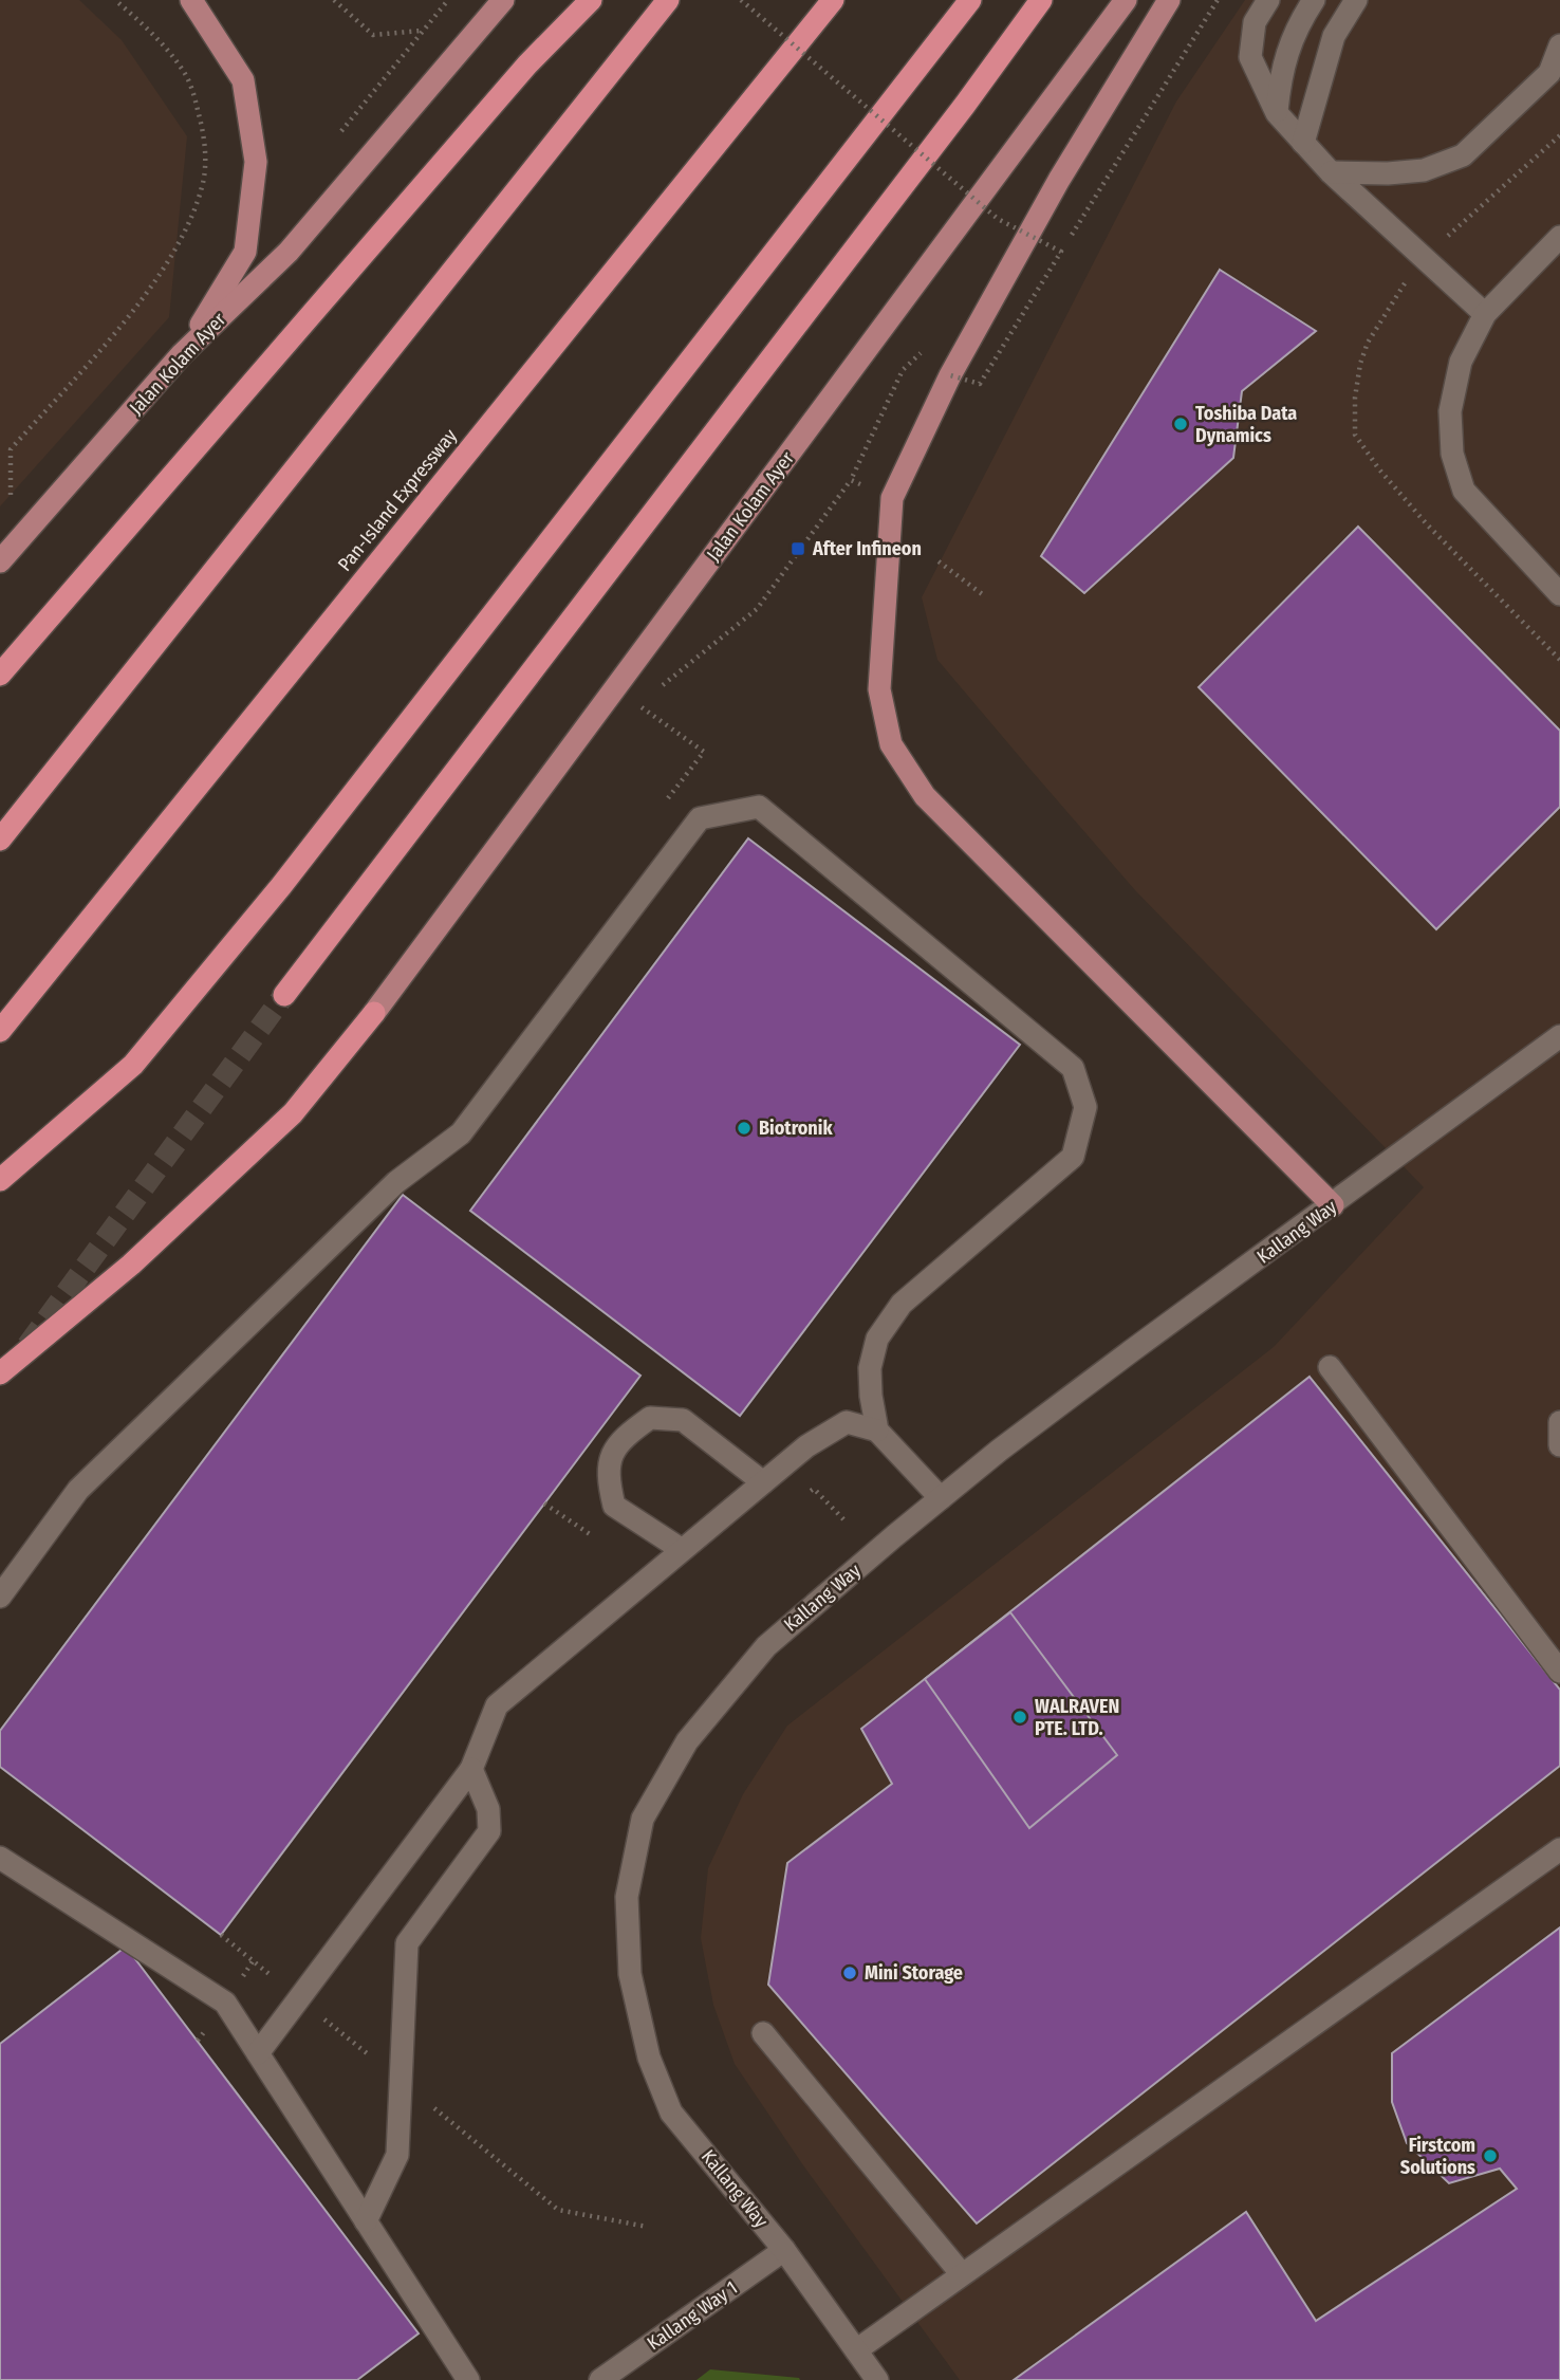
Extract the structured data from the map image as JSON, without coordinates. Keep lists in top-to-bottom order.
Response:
{
  "streets": {
    "highway": ["Pan-Island Expressway"],
    "main road": ["Jalan Kolam Ayer"],
    "street": ["Kallang Way", "Kallang Way 1"]
  },
  "crossings": [
    ["Kallang Way", "Kallang Way 1"]
  ],
  "places": {
    "other": [
      "Toshiba Data Dynamics",
      "Biotronik",
      "WALRAVEN PTE. LTD.",
      "Mini Storage",
      "Firstcom Solutions"
    ],
    "transit": ["After Infineon"]
  }
}
